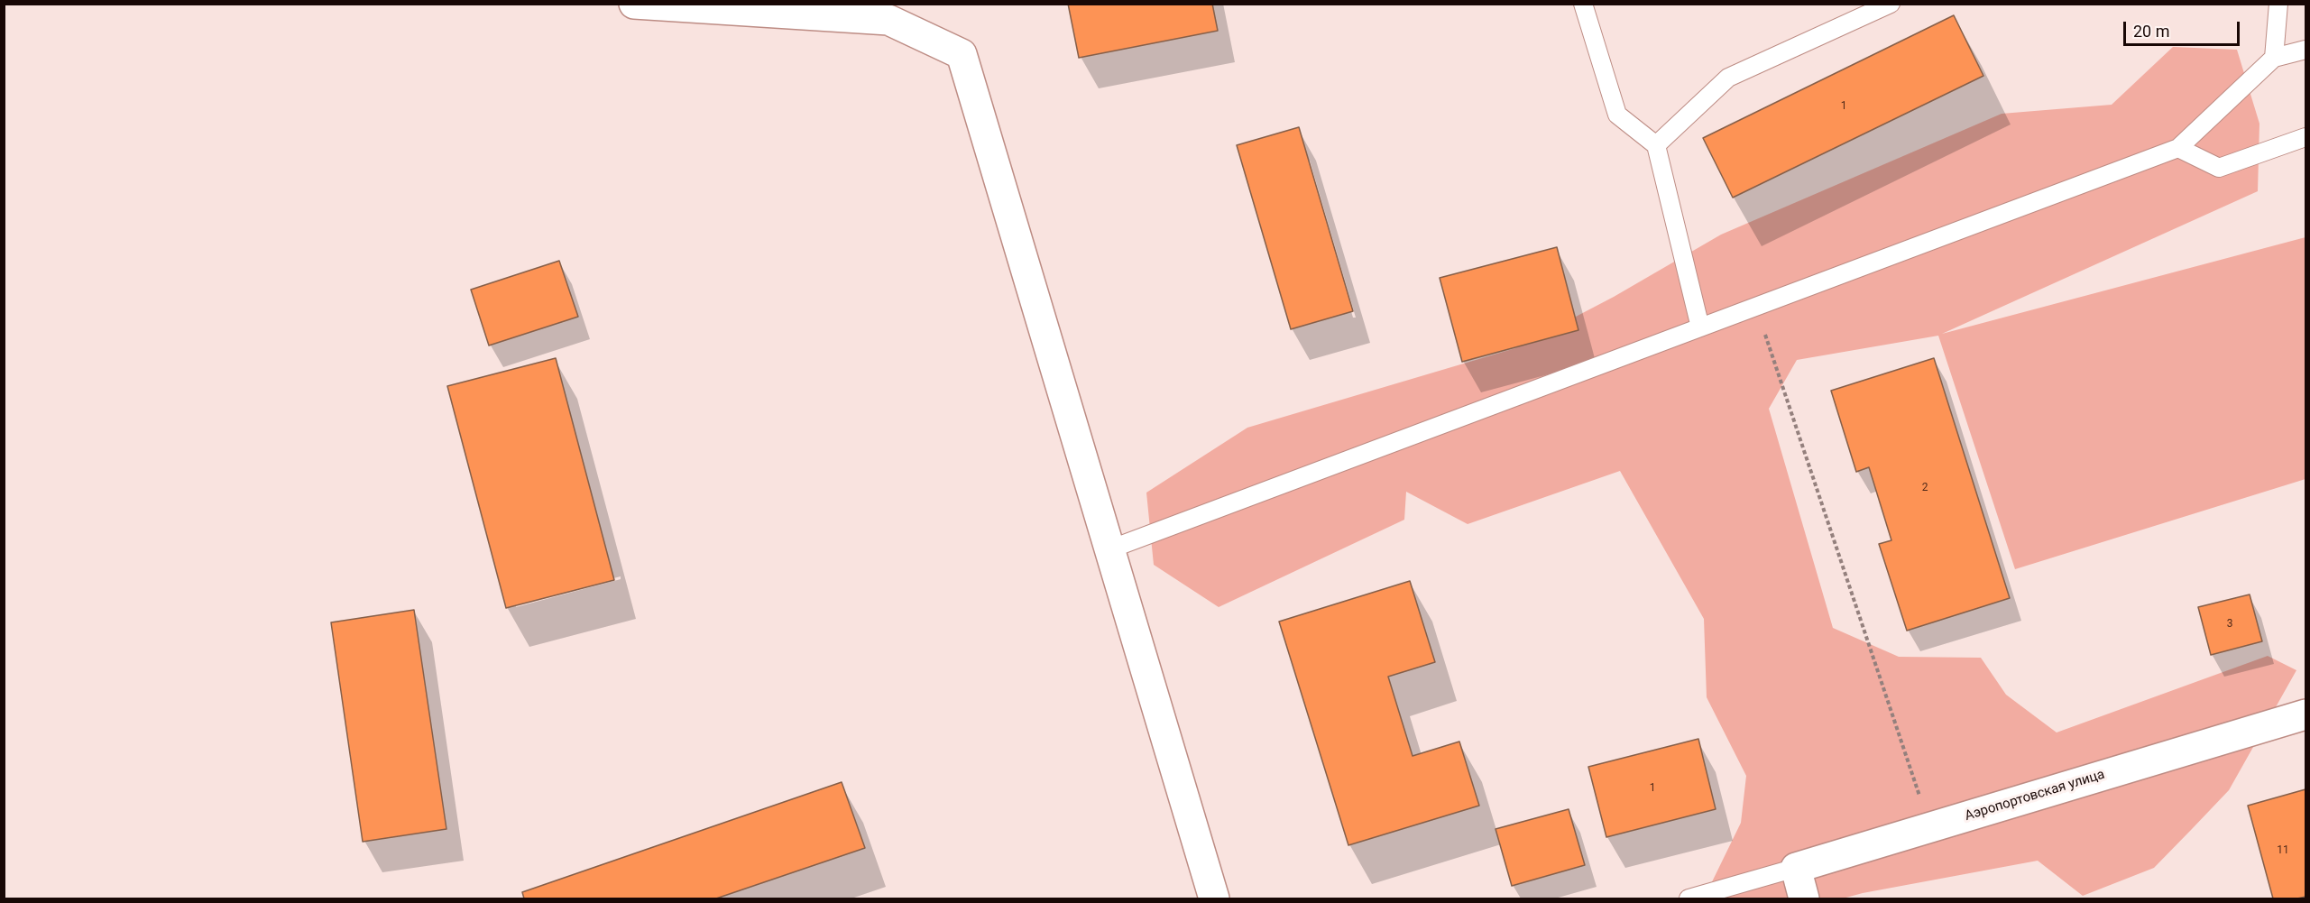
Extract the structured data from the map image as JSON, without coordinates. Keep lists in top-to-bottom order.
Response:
{
  "streets": {
    "street": ["Аэропортовская улица"]
  },
  "house_numbers": [
    "1",
    "2",
    "3",
    "1",
    "11"
  ],
  "scale_bar": "20 m"
}
